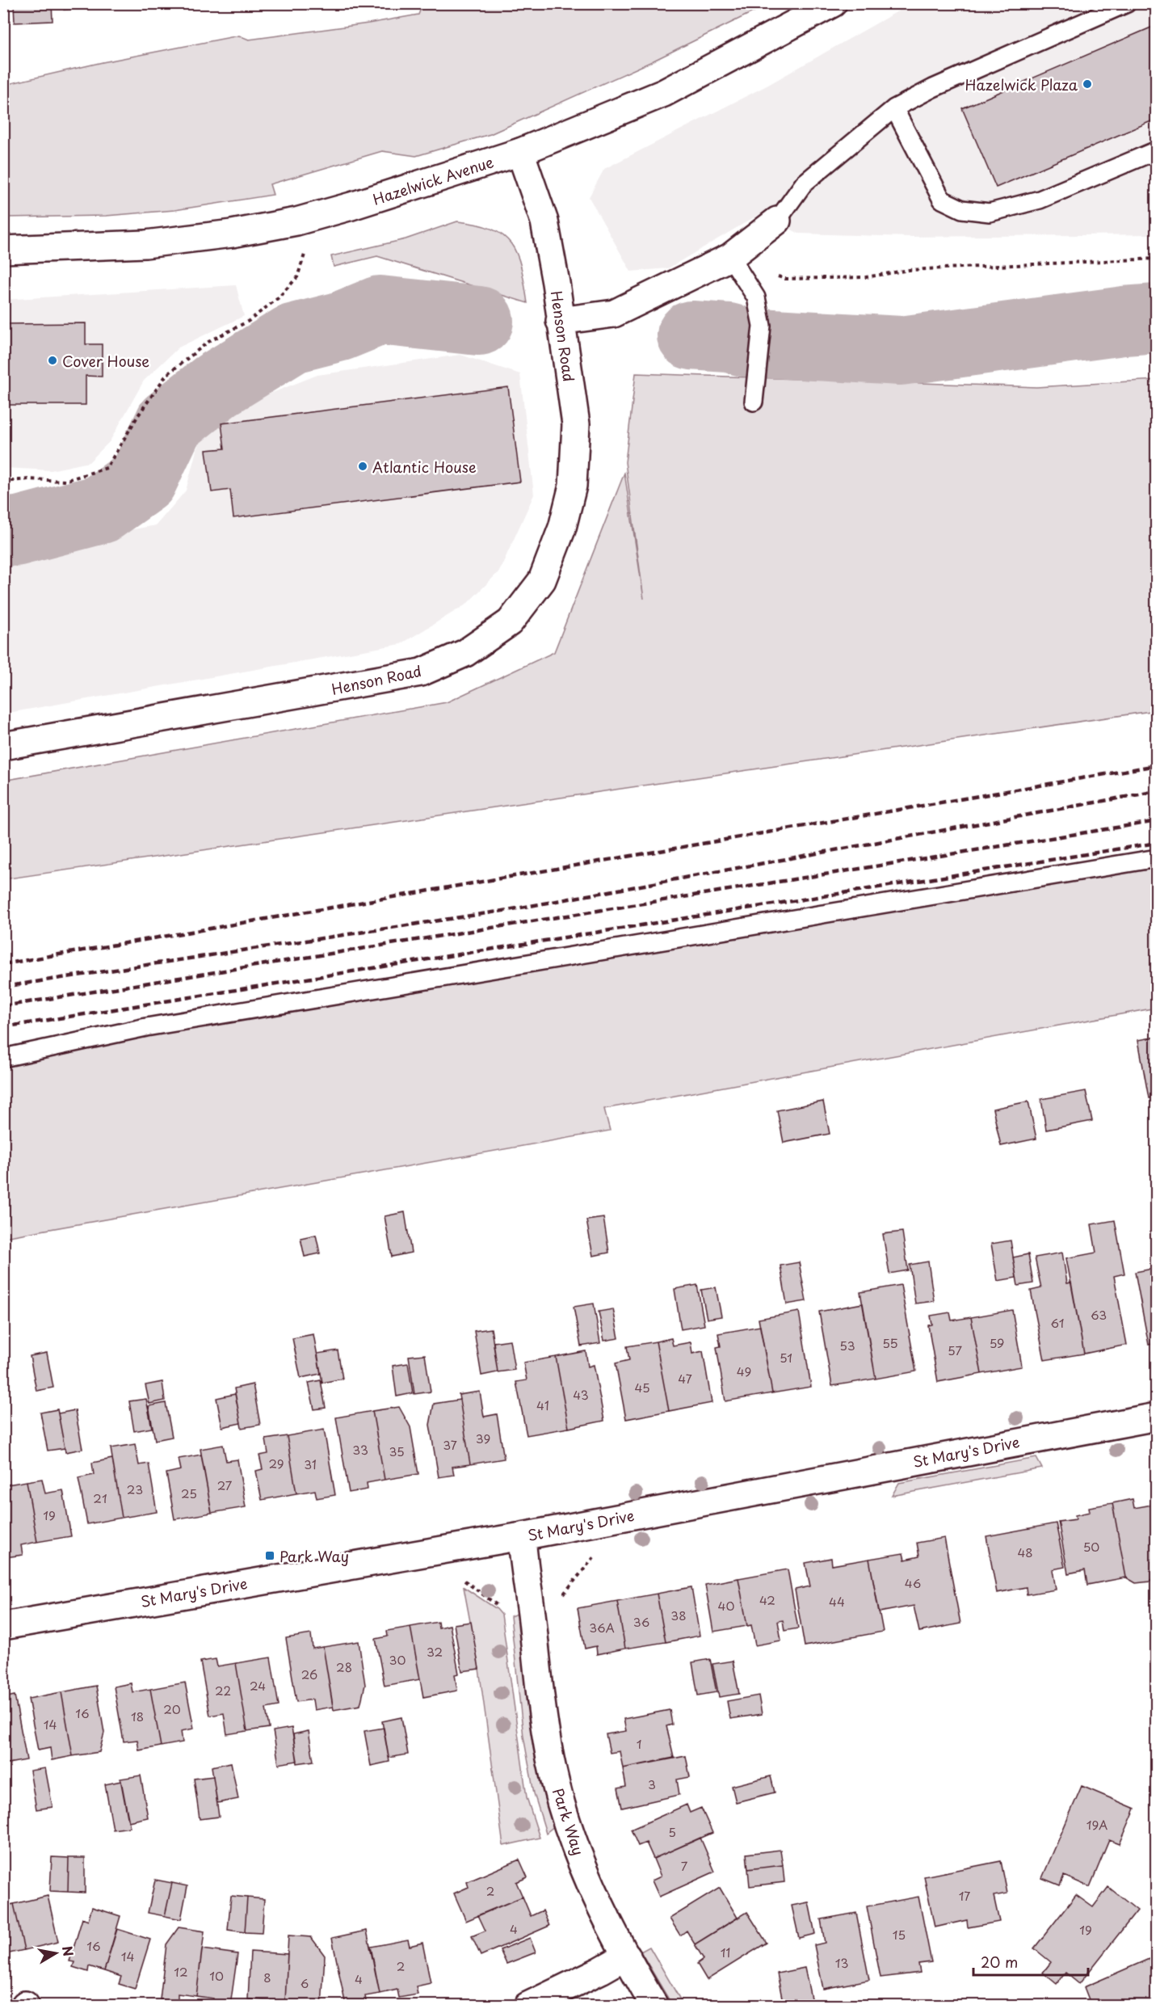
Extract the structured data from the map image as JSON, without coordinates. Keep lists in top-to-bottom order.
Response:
{
  "streets": {
    "street": [
      "Hazelwick Avenue",
      "Henson Road",
      "St Mary's Drive",
      "Park Way"
    ]
  },
  "crossings": [
    ["Hazelwick Avenue", "Henson Road"],
    ["St Mary's Drive", "Park Way"]
  ],
  "places": {
    "other": ["Hazelwick Plaza", "Cover House", "Atlantic House"],
    "transit": ["Park Way"]
  },
  "house_numbers": [
    "63",
    "61",
    "55",
    "59",
    "53",
    "57",
    "51",
    "49",
    "47",
    "45",
    "43",
    "41",
    "39",
    "37",
    "33",
    "35",
    "29",
    "31",
    "27",
    "23",
    "25",
    "21",
    "19",
    "50",
    "48",
    "46",
    "42",
    "44",
    "40",
    "38",
    "36",
    "36A",
    "32",
    "30",
    "28",
    "26",
    "24",
    "22",
    "20",
    "16",
    "18",
    "14",
    "1",
    "3",
    "19A",
    "5",
    "7",
    "2",
    "17",
    "4",
    "19",
    "15",
    "16",
    "11",
    "14",
    "13",
    "2",
    "12",
    "10",
    "8",
    "4",
    "6"
  ],
  "scale_bar": "20 m",
  "north": "right"
}
